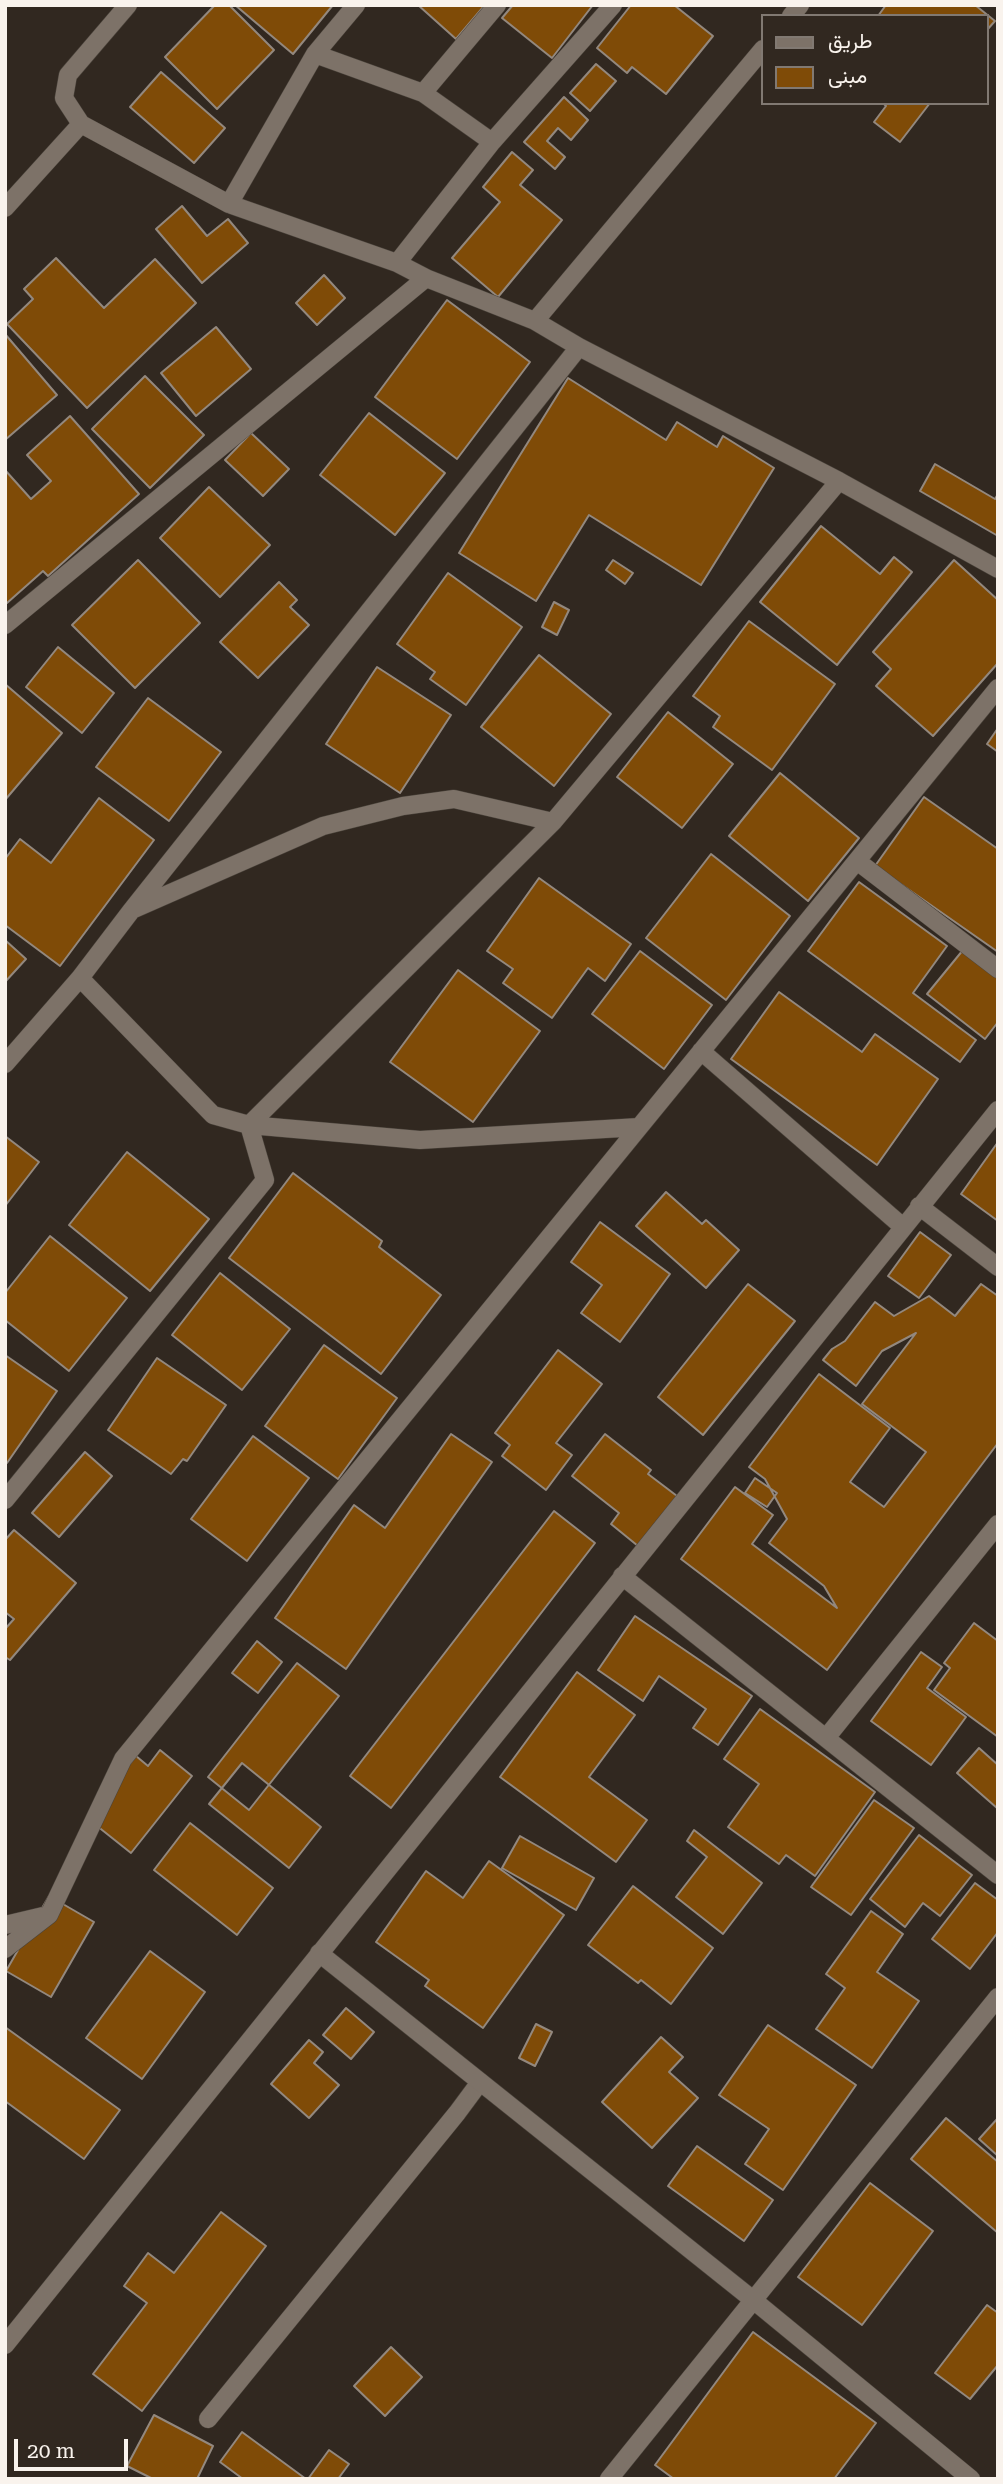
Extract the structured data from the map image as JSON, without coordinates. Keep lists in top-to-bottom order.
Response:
{
  "legend": ["طريق", "مبنى"],
  "scale_bar": "20 m"
}
